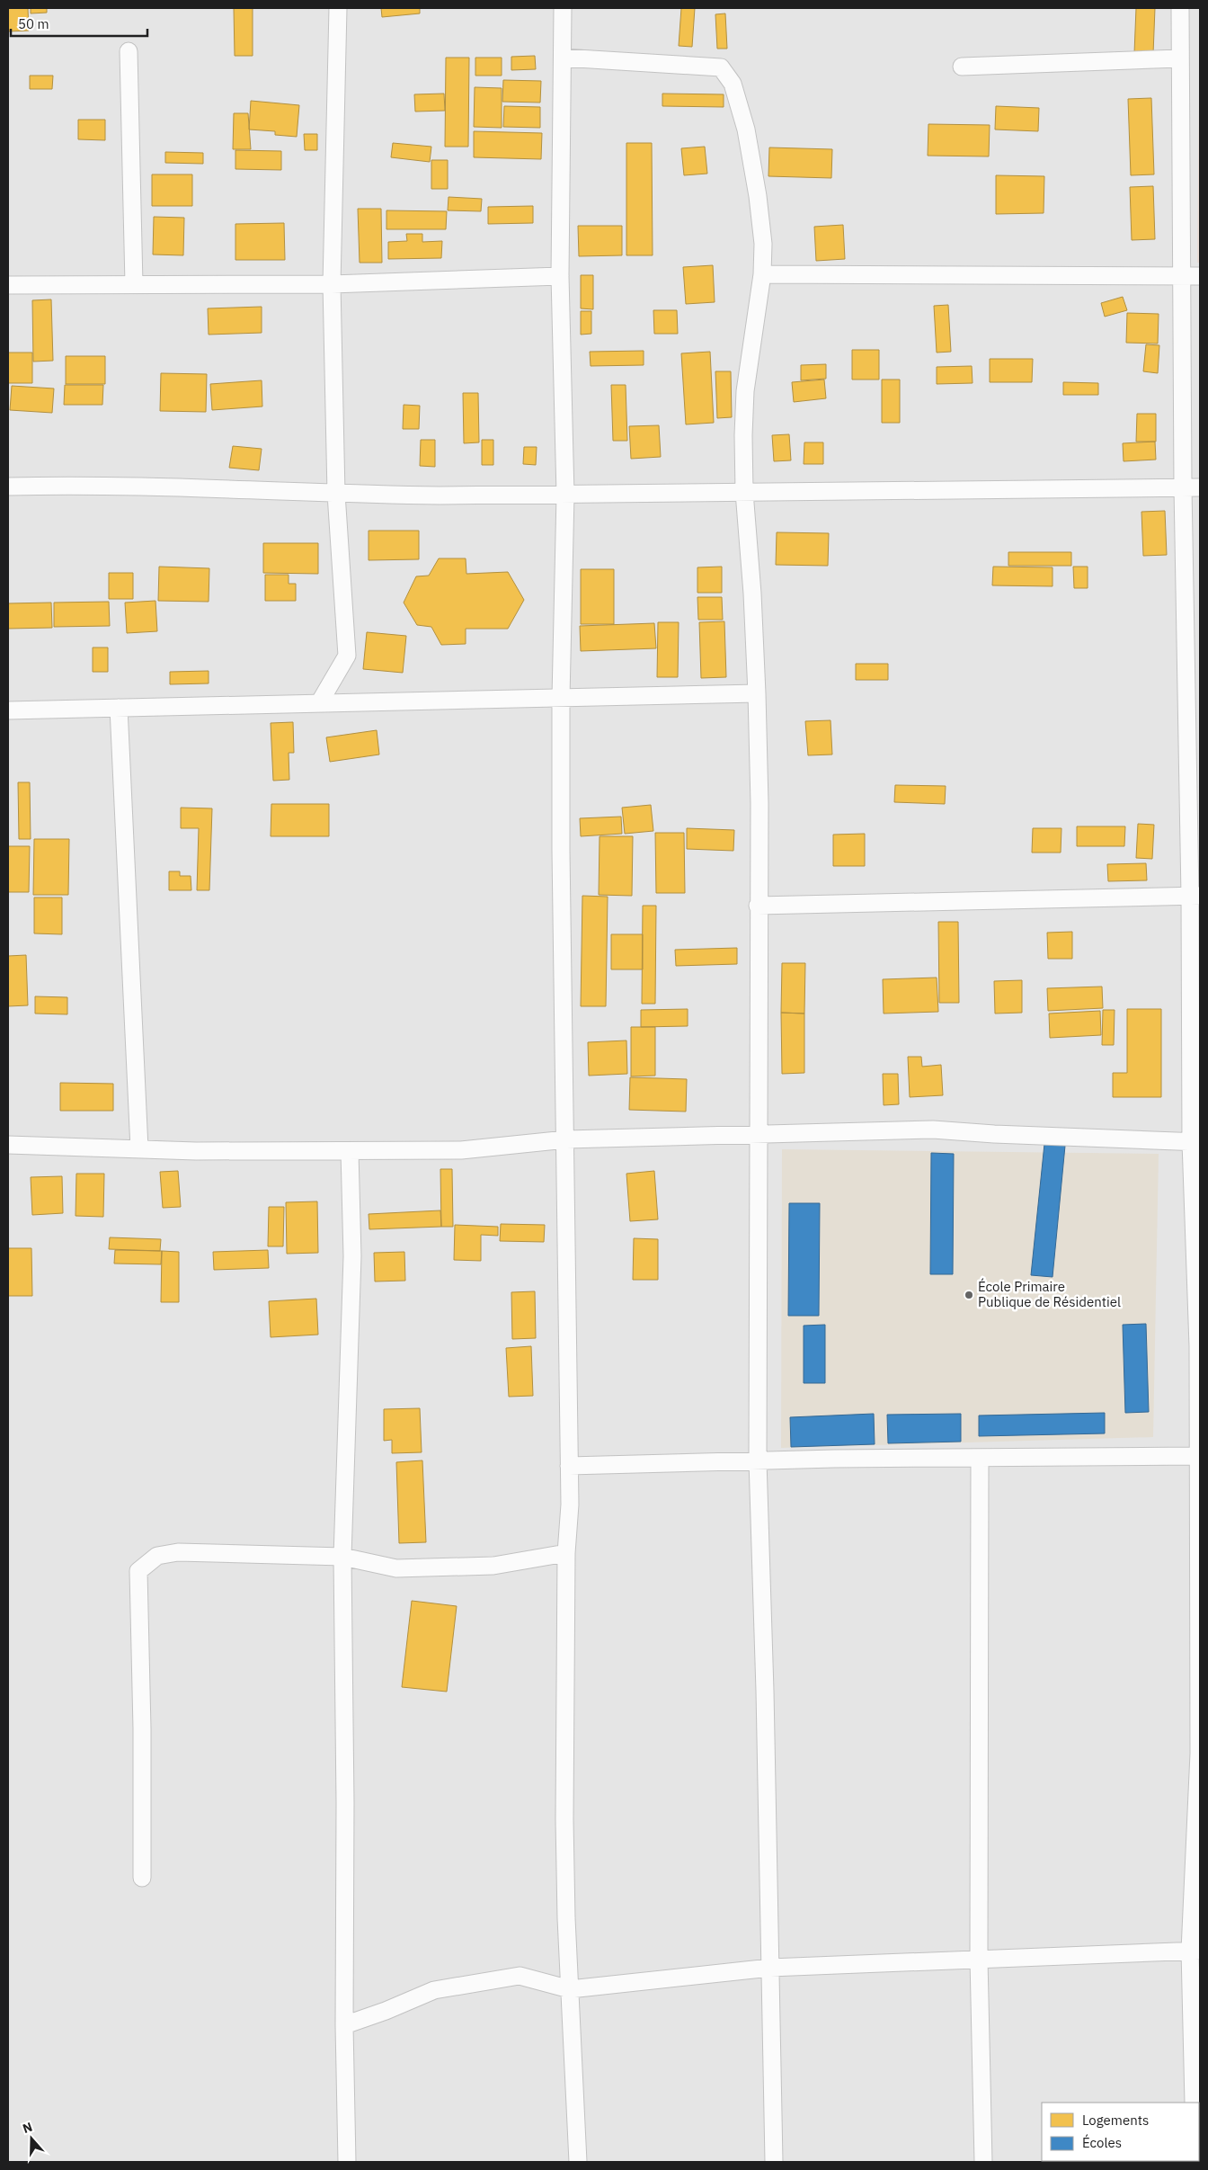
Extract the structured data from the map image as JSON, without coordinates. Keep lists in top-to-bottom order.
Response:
{
  "places": ["École Primaire Publique de Résidentiel"],
  "legend": ["Logements", "Écoles"],
  "scale_bar": "50 m",
  "north": "top"
}
